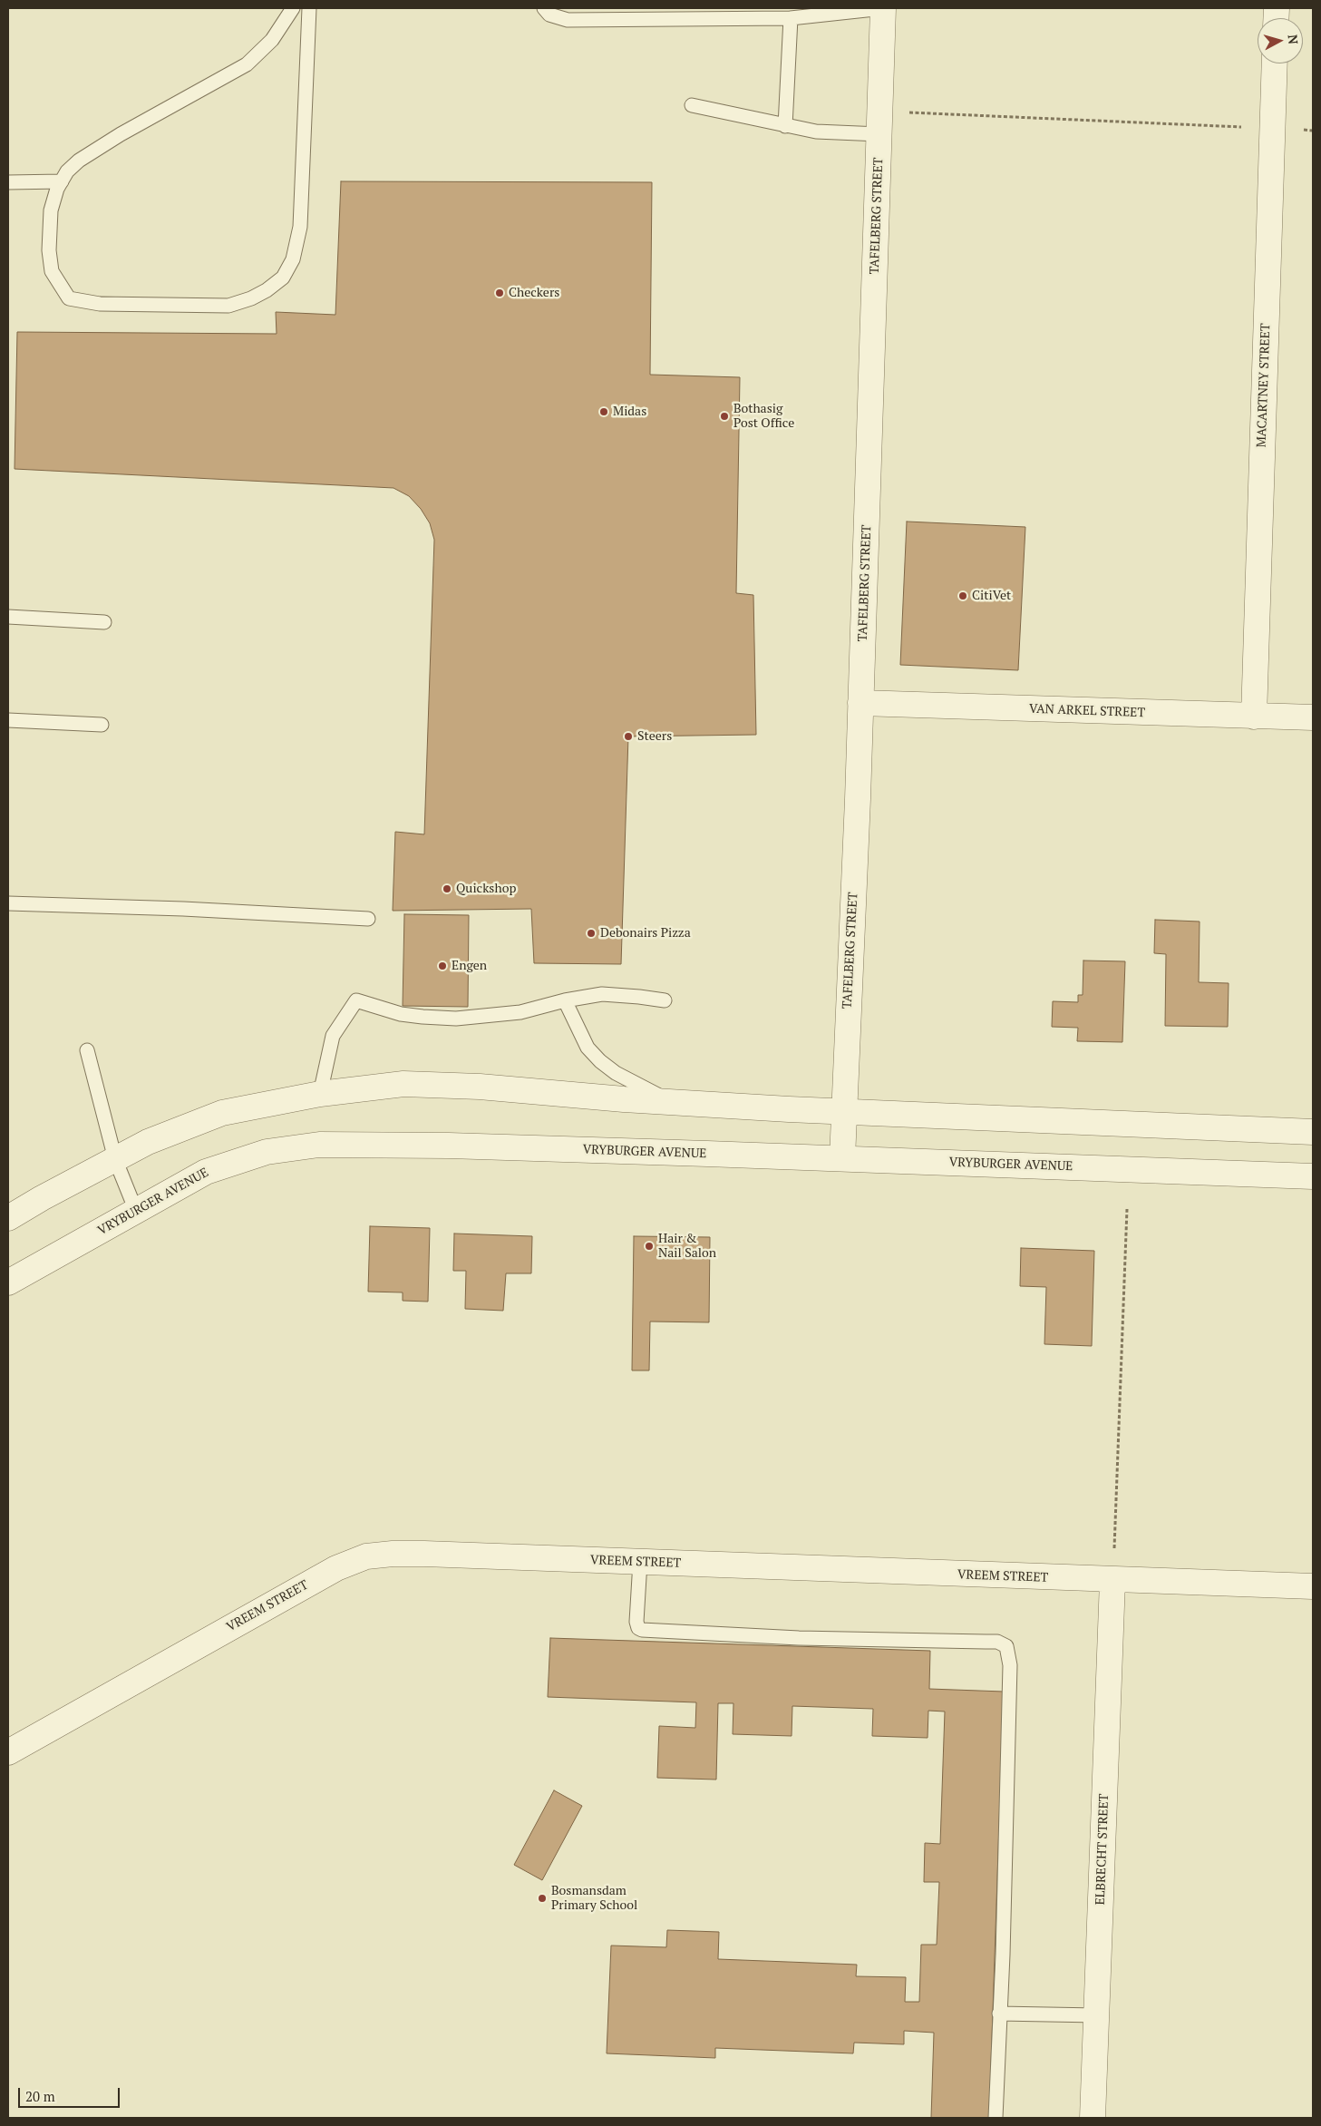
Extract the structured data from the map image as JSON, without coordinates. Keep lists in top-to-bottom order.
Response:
{
  "streets": {
    "street": [
      "TAFELBERG STREET",
      "MACARTNEY STREET",
      "VAN ARKEL STREET",
      "VRYBURGER AVENUE",
      "VREEM STREET",
      "ELBRECHT STREET"
    ]
  },
  "crossings": [
    ["TAFELBERG STREET", "VAN ARKEL STREET"],
    ["TAFELBERG STREET", "VRYBURGER AVENUE"],
    ["MACARTNEY STREET", "VAN ARKEL STREET"],
    ["VREEM STREET", "ELBRECHT STREET"]
  ],
  "places": [
    "Checkers",
    "Midas",
    "Bothasig Post Office",
    "CitiVet",
    "Steers",
    "Quickshop",
    "Debonairs Pizza",
    "Engen",
    "Hair & Nail Salon",
    "Bosmansdam Primary School"
  ],
  "scale_bar": "20 m",
  "north": "right"
}
